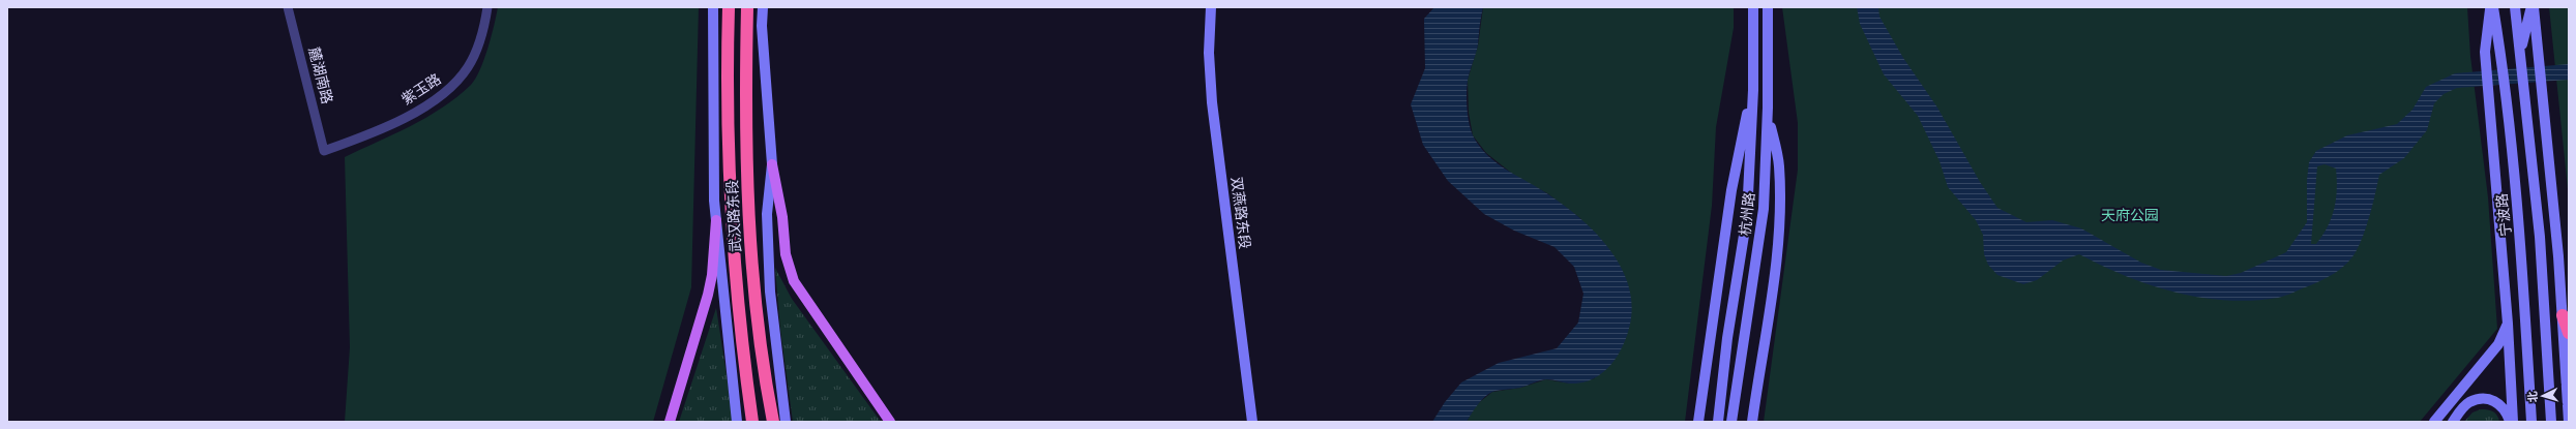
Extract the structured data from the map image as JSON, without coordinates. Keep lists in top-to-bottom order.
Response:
{
  "streets": {
    "highway": ["武汉路东段"],
    "main road": ["双燕路东段", "杭州路", "宁波路"],
    "street": ["麓湖南路", "紫玉路"]
  },
  "crossings": [
    ["麓湖南路", "紫玉路"]
  ],
  "parks": ["天府公园"],
  "north": "left"
}
